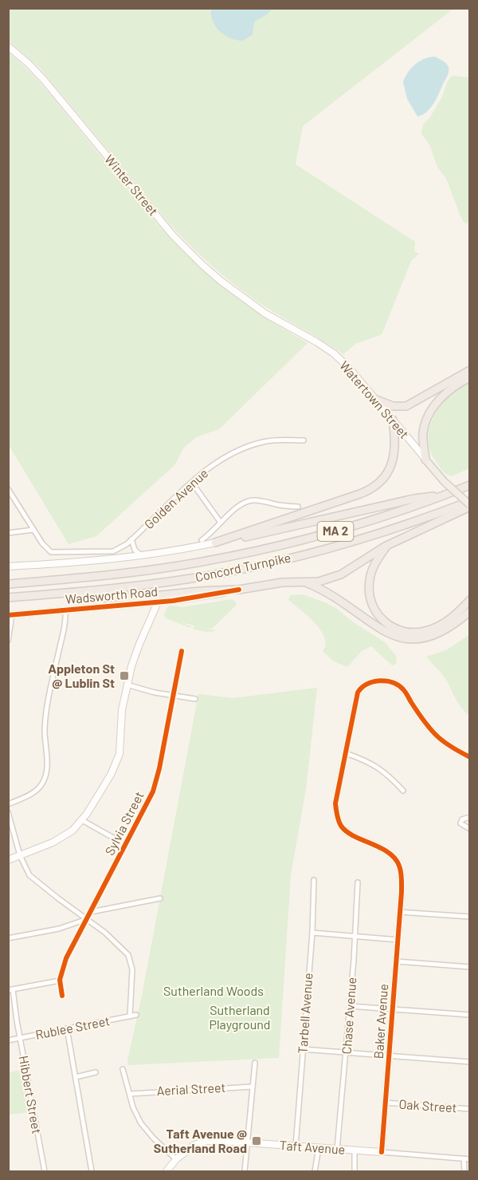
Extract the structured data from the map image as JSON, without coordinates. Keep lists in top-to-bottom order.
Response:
{
  "streets": {
    "highway": ["MA 2", "Concord Turnpike"],
    "main road": ["Watertown Street"],
    "street": [
      "Winter Street",
      "Golden Avenue",
      "Wadsworth Road",
      "Sylvia Street",
      "Tarbell Avenue",
      "Chase Avenue",
      "Baker Avenue",
      "Rublee Street",
      "Aerial Street",
      "Hibbert Street",
      "Oak Street",
      "Taft Avenue"
    ]
  },
  "crossings": [
    ["Winter Street", "Watertown Street"],
    ["Watertown Street", "Concord Turnpike"],
    ["MA 2", "Concord Turnpike"],
    ["Concord Turnpike", "Wadsworth Road"],
    ["Tarbell Avenue", "Taft Avenue"],
    ["Chase Avenue", "Taft Avenue"],
    ["Baker Avenue", "Oak Street"],
    ["Baker Avenue", "Taft Avenue"],
    ["Rublee Street", "Hibbert Street"]
  ],
  "parks": ["Sutherland Woods", "Sutherland Playground"],
  "places": {
    "transit": ["Appleton St @ Lublin St", "Taft Avenue @ Sutherland Road"]
  }
}
